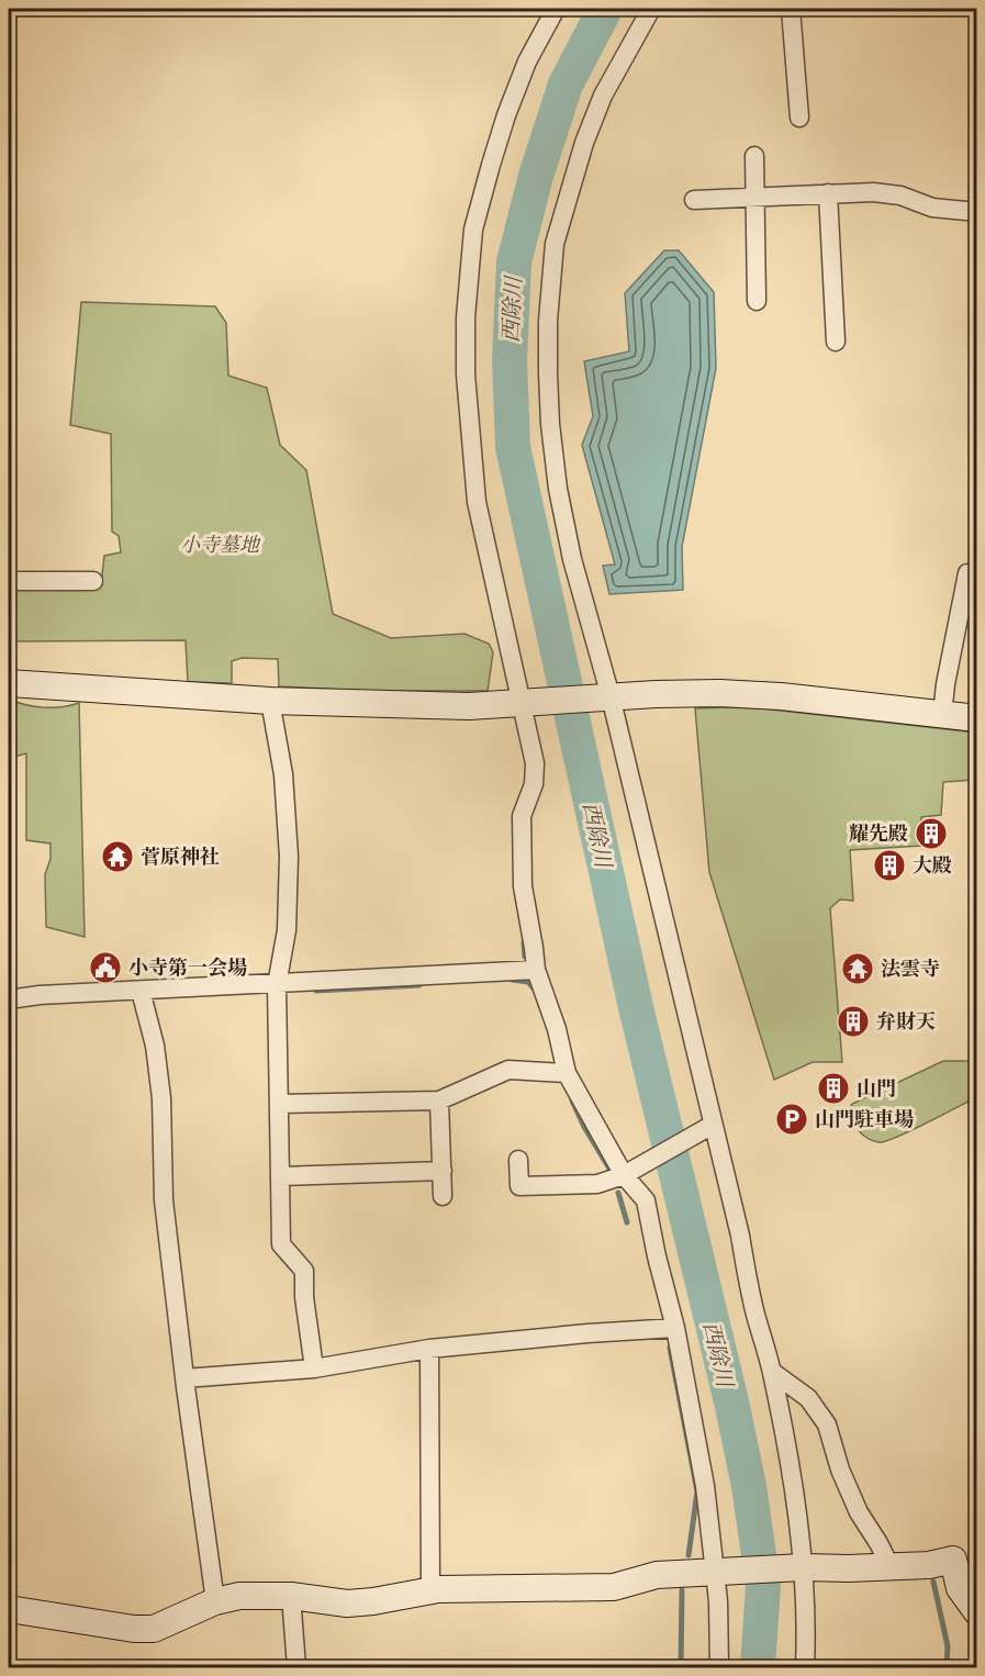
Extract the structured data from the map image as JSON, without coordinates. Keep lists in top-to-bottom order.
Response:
{
  "water": ["西除川"],
  "parks": ["小寺墓地"],
  "places": {
    "building": [
      "耀先殿",
      "大殿",
      "弁財天",
      "山門"
    ],
    "temple": ["菅原神社", "法雲寺"],
    "public building": ["小寺第一会場"],
    "parking": ["山門駐車場"]
  }
}
